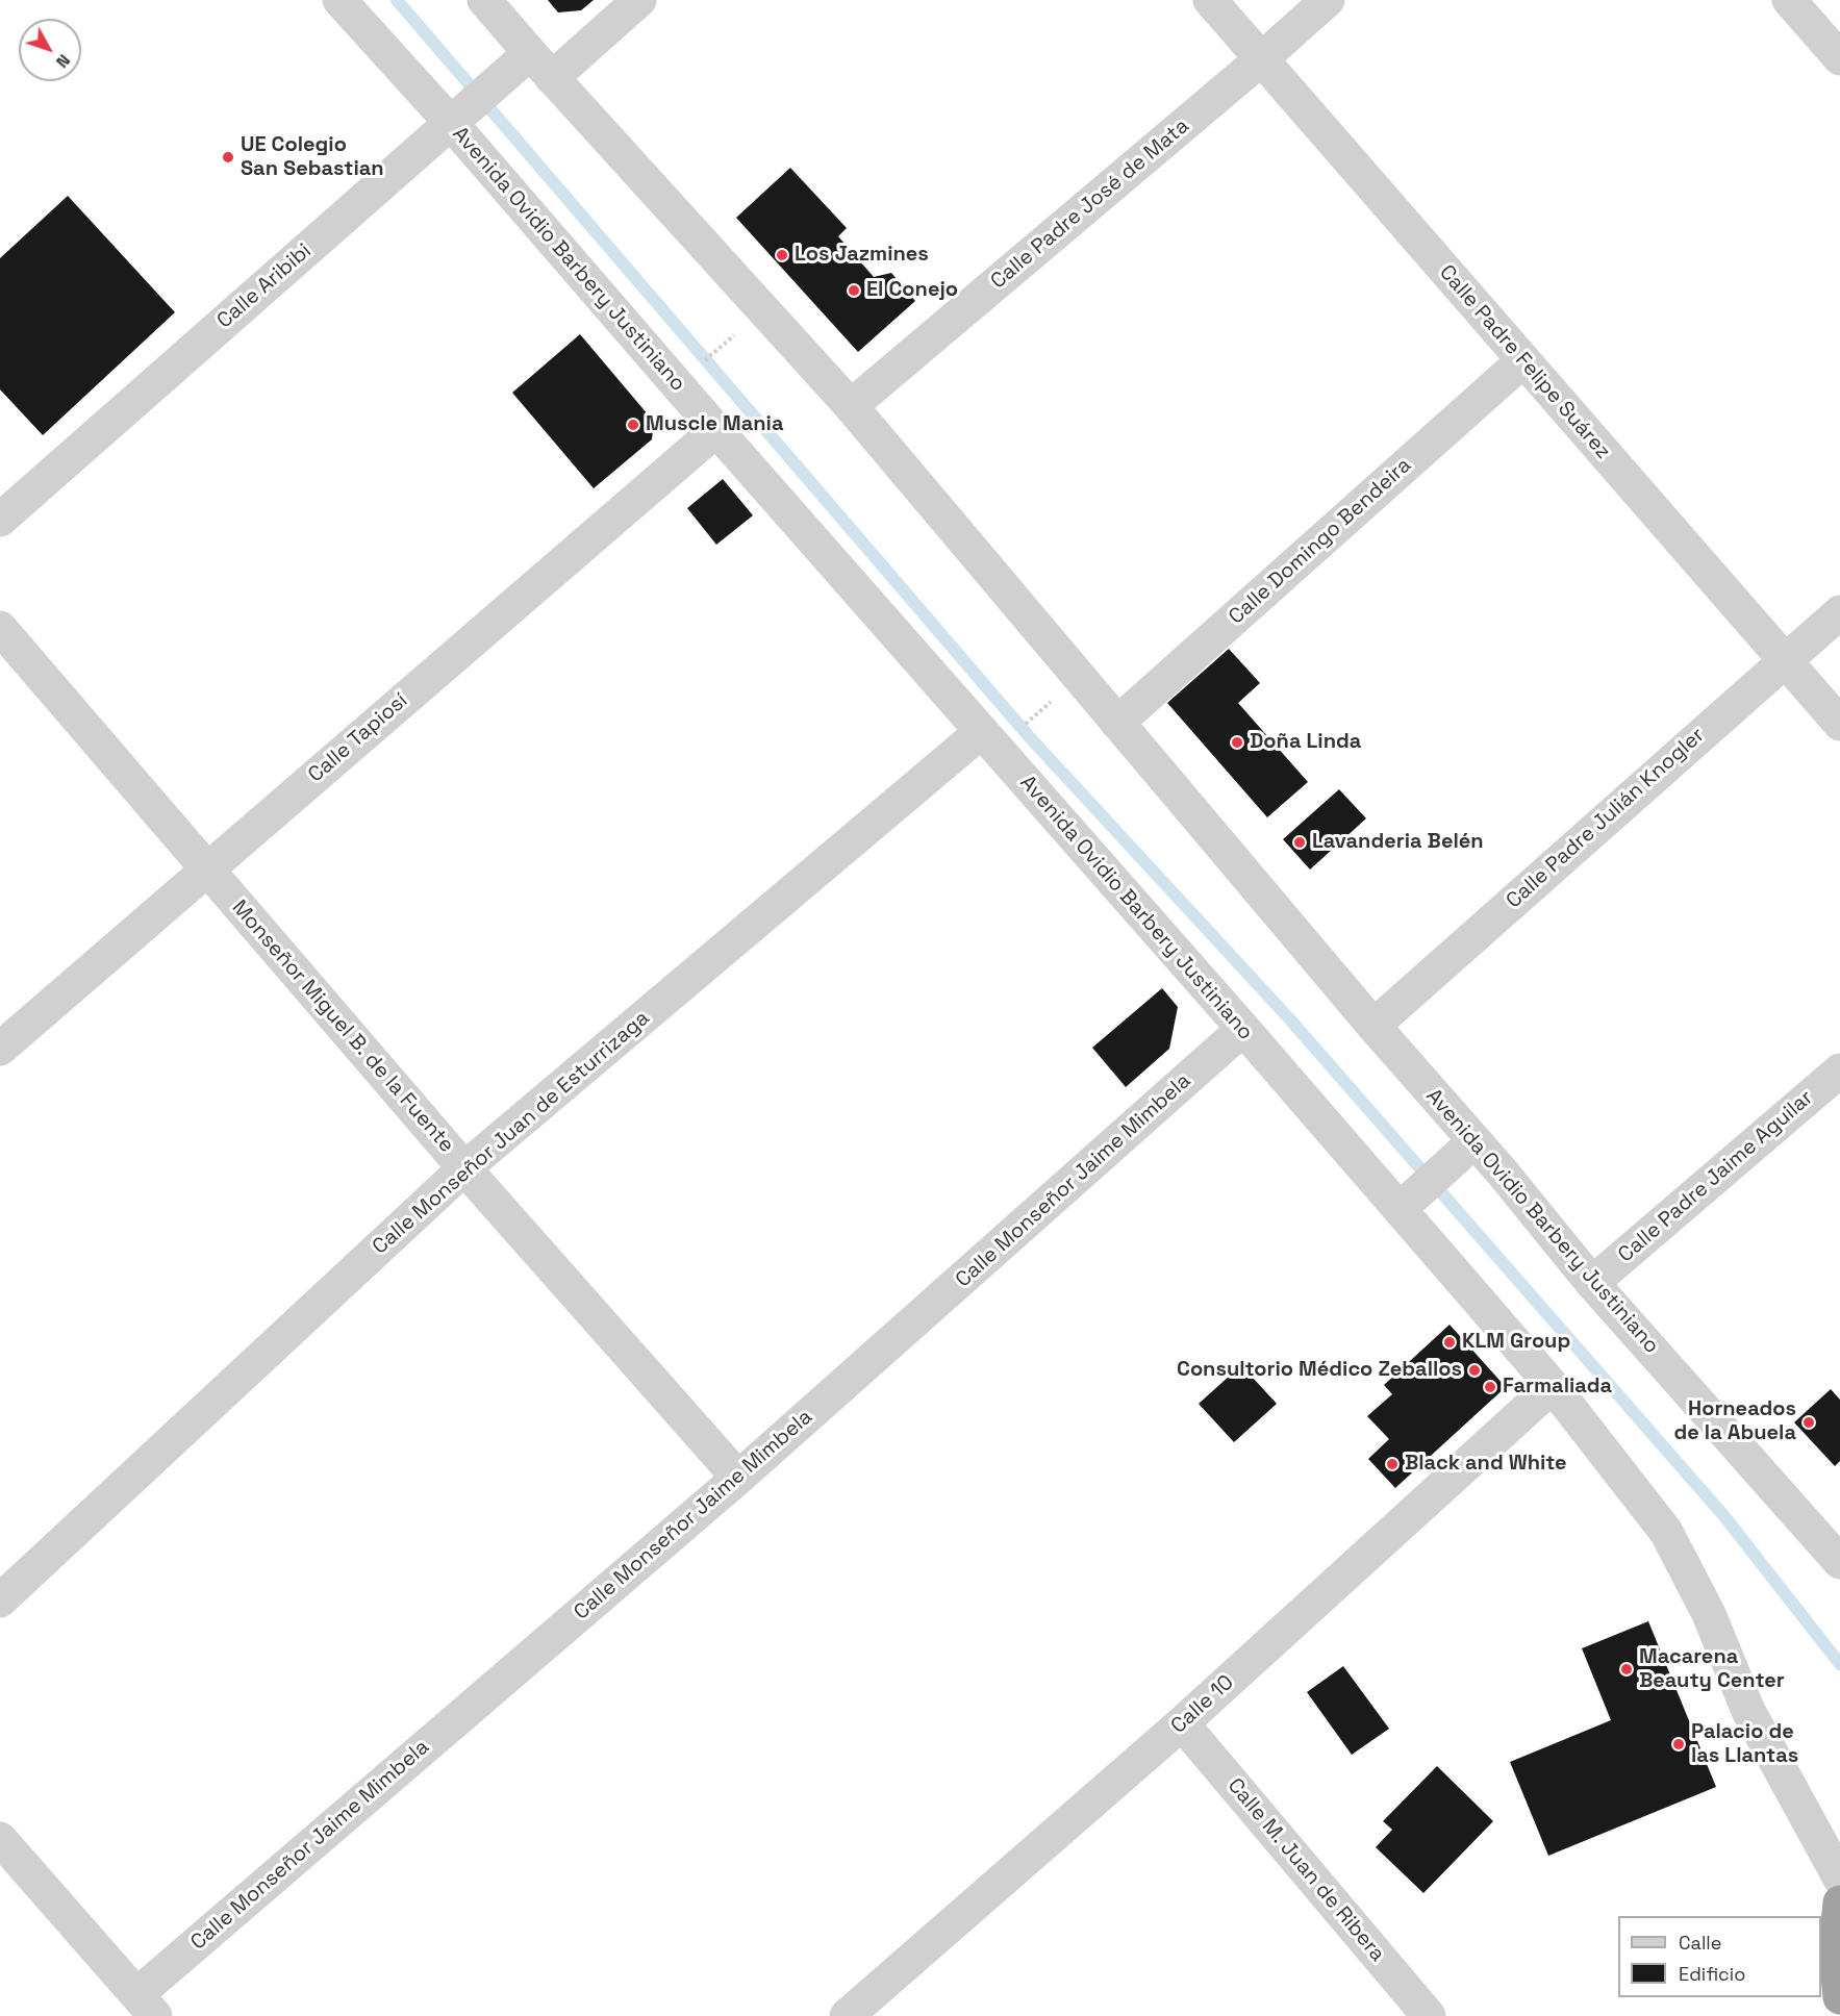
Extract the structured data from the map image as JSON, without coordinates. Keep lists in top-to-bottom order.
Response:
{
  "streets": {
    "street": [
      "Calle Padre José de Mata",
      "Avenida Ovidio Barbery Justiniano",
      "Calle Aribibi",
      "Calle Padre Felipe Suárez",
      "Calle Domingo Bendeira",
      "Calle Tapiosí",
      "Calle Padre Julián Knogler",
      "Monseñor Miguel B. de la Fuente",
      "Calle Monseñor Juan de Esturrizaga",
      "Calle Padre Jaime Aguilar",
      "Calle Monseñor Jaime Mimbela",
      "Calle 10",
      "Calle M. Juan de Ribera"
    ]
  },
  "crossings": [
    ["Calle Padre José de Mata", "Avenida Ovidio Barbery Justiniano"],
    ["Calle Padre José de Mata", "Calle Padre Felipe Suárez"],
    ["Avenida Ovidio Barbery Justiniano", "Calle Aribibi"],
    ["Avenida Ovidio Barbery Justiniano", "Calle Domingo Bendeira"],
    ["Avenida Ovidio Barbery Justiniano", "Calle Tapiosí"],
    ["Avenida Ovidio Barbery Justiniano", "Calle Padre Julián Knogler"],
    ["Avenida Ovidio Barbery Justiniano", "Calle Monseñor Juan de Esturrizaga"],
    ["Avenida Ovidio Barbery Justiniano", "Calle Padre Jaime Aguilar"],
    ["Avenida Ovidio Barbery Justiniano", "Calle Monseñor Jaime Mimbela"],
    ["Avenida Ovidio Barbery Justiniano", "Calle 10"],
    ["Calle Padre Felipe Suárez", "Calle Domingo Bendeira"],
    ["Calle Padre Felipe Suárez", "Calle Padre Julián Knogler"],
    ["Calle Tapiosí", "Monseñor Miguel B. de la Fuente"],
    ["Monseñor Miguel B. de la Fuente", "Calle Monseñor Juan de Esturrizaga"],
    ["Monseñor Miguel B. de la Fuente", "Calle Monseñor Jaime Mimbela"],
    ["Calle 10", "Calle M. Juan de Ribera"]
  ],
  "places": [
    "UE Colegio San Sebastian",
    "Los Jazmines",
    "El Conejo",
    "Muscle Mania",
    "Doña Linda",
    "Lavanderia Belén",
    "KLM Group",
    "Consultorio Médico Zeballos",
    "Farmaliada",
    "Horneados de la Abuela",
    "Black and White",
    "Macarena Beauty Center",
    "Palacio de las Llantas"
  ],
  "legend": ["Calle", "Edificio"],
  "north": "bottom right"
}
